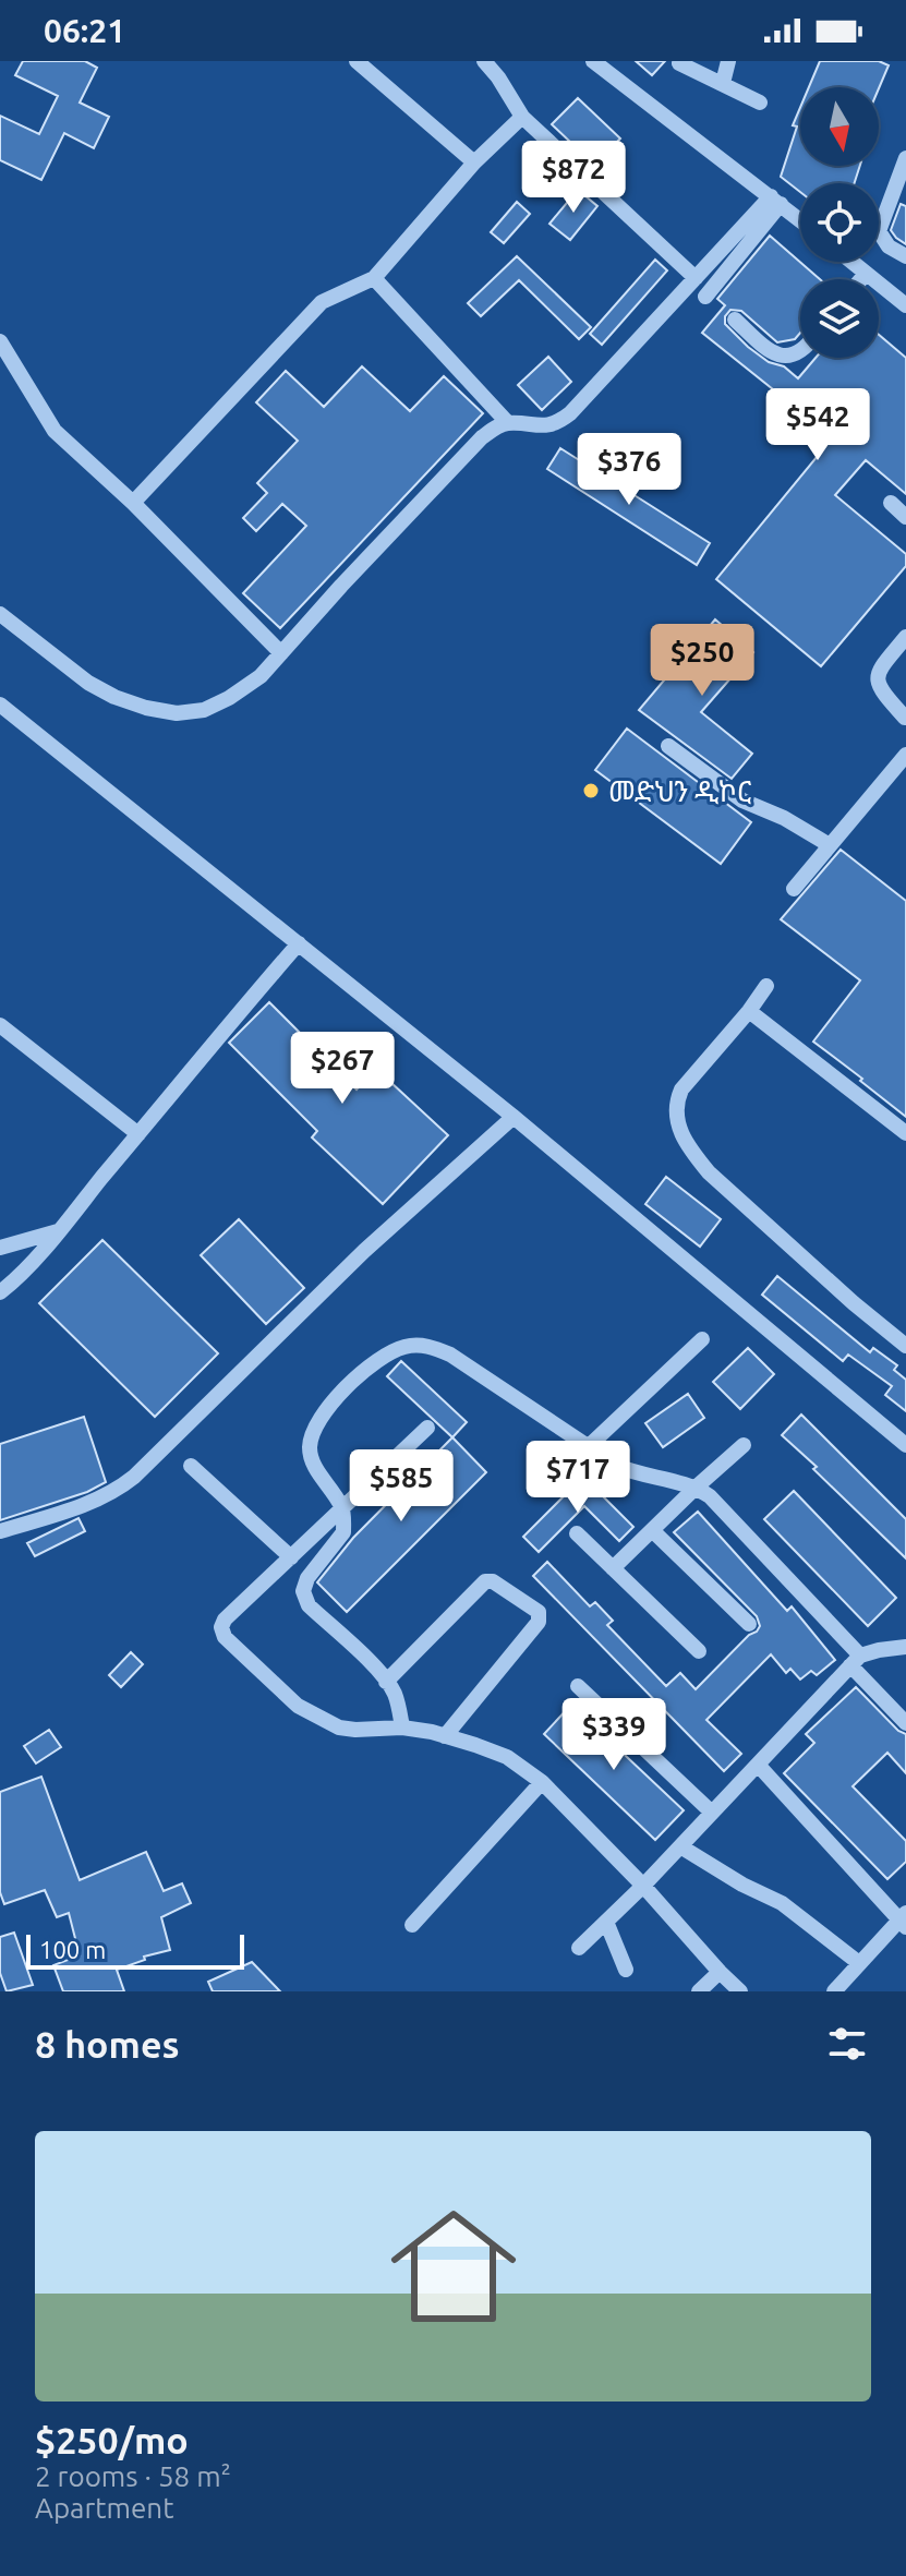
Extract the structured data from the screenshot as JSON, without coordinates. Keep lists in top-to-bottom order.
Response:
{
  "places": ["መድህን ዲኮር"],
  "scale_bar": "100 m",
  "north": "bottom",
  "page": {
    "status": "06:21",
    "price": [
      "$872",
      "$542",
      "$376",
      "$250",
      "$267",
      "$717",
      "$585",
      "$339"
    ],
    "scale": "100 m",
    "heading": "8 homes",
    "list": [
      {
        "name": "$250/mo",
        "note": "2 rooms · 58 m² · Apartment"
      }
    ]
  }
}
